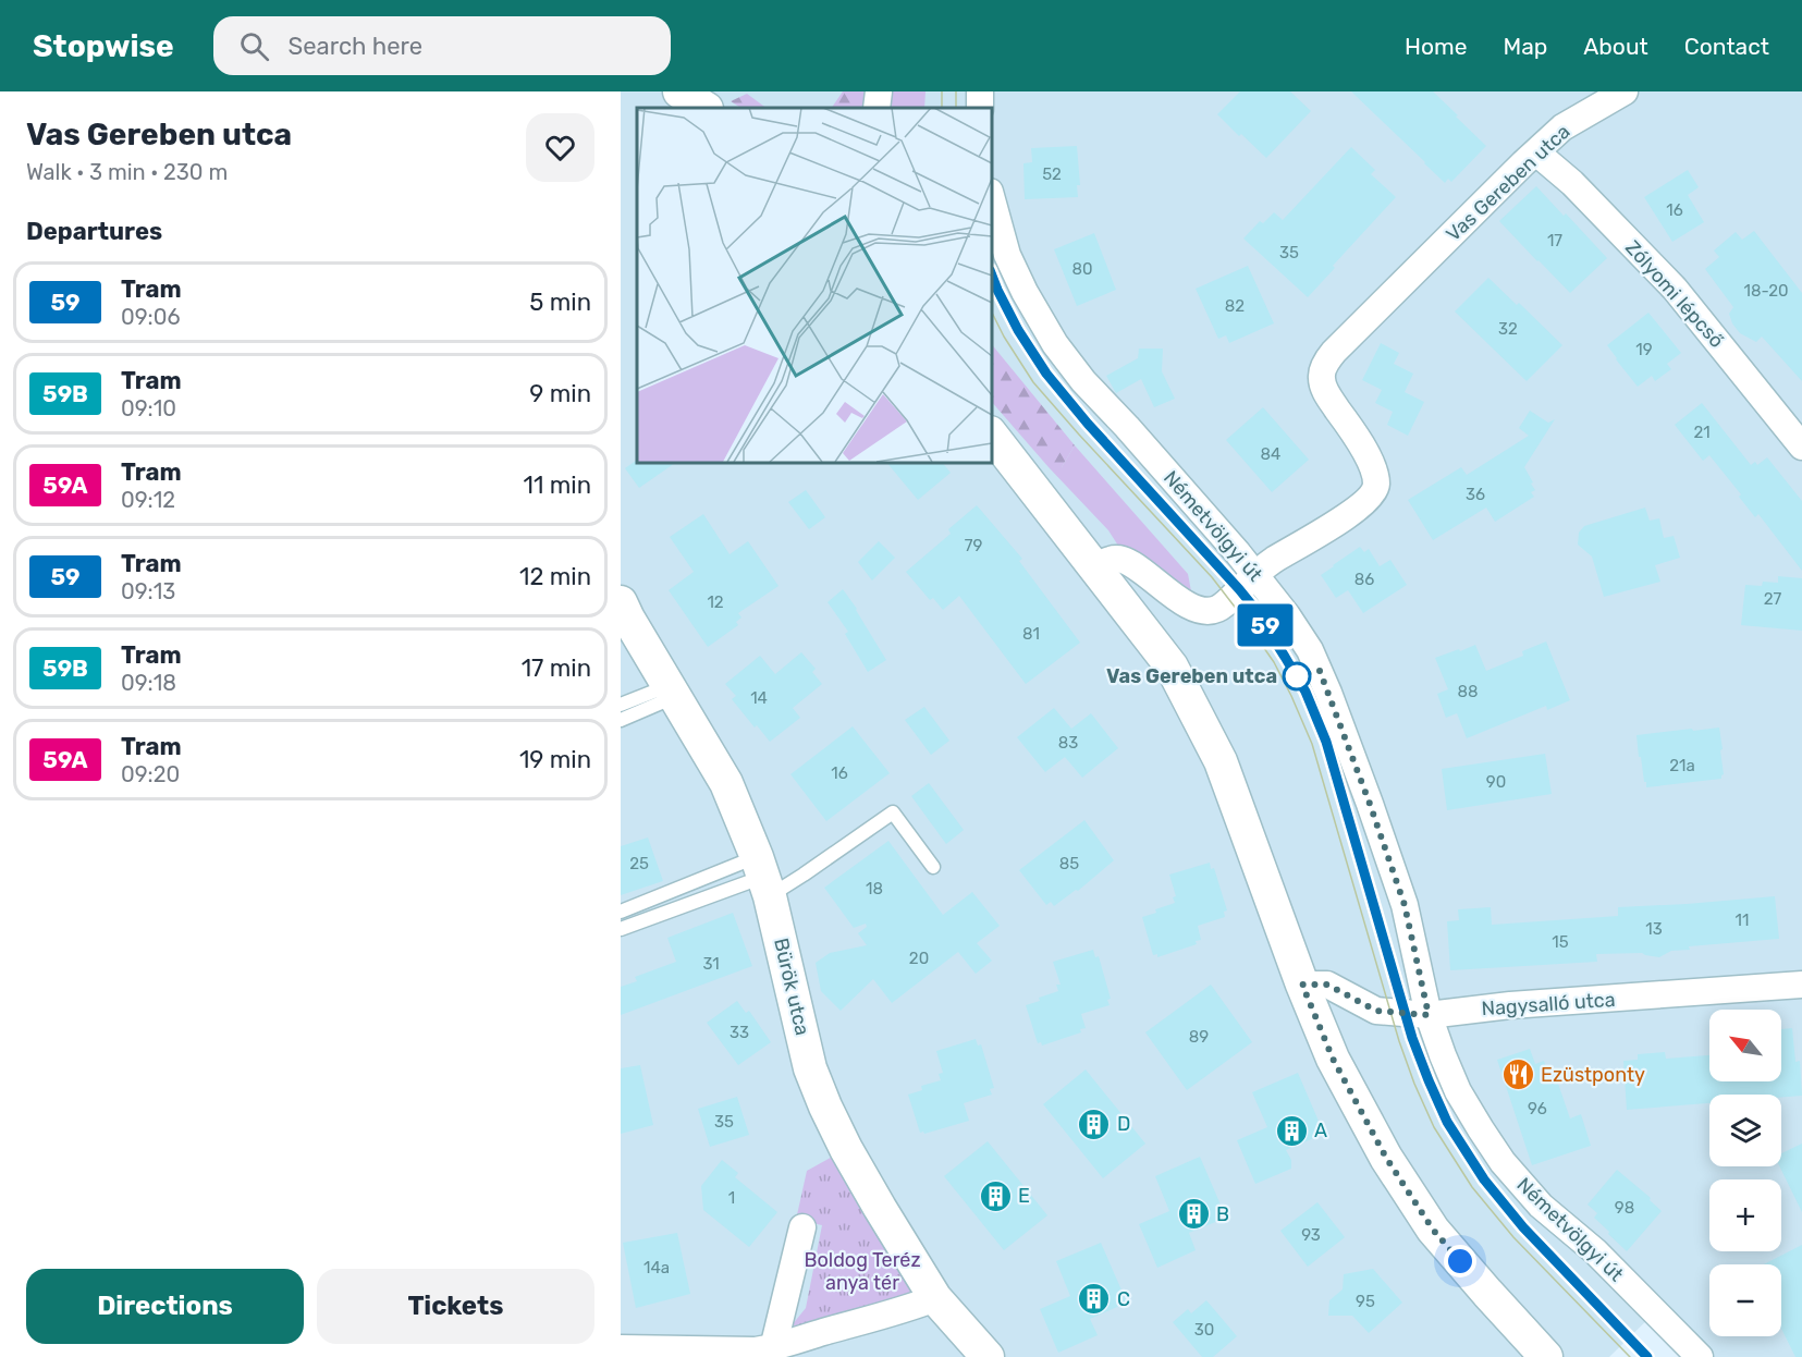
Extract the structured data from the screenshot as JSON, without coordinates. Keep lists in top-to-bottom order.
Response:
{
  "streets": {
    "street": [
      "Vas Gereben utca",
      "Zólyomi lépcső",
      "Németvölgyi út",
      "Bürök utca",
      "Nagysalló utca"
    ]
  },
  "crossings": [
    ["Vas Gereben utca", "Zólyomi lépcső"],
    ["Vas Gereben utca", "Németvölgyi út"],
    ["Németvölgyi út", "Nagysalló utca"]
  ],
  "parks": ["Boldog Teréz anya tér"],
  "places": {
    "other": ["Vas Gereben utca"],
    "restaurant": ["Ezüstponty"],
    "building": [
      "D",
      "A",
      "E",
      "B",
      "C"
    ]
  },
  "lines": ["tram line 59"],
  "house_numbers": [
    "52",
    "16",
    "17",
    "35",
    "80",
    "18-20",
    "82",
    "32",
    "19",
    "21",
    "84",
    "36",
    "79",
    "86",
    "27",
    "12",
    "81",
    "88",
    "14",
    "83",
    "21a",
    "16",
    "90",
    "25",
    "85",
    "18",
    "11",
    "13",
    "15",
    "20",
    "31",
    "33",
    "89",
    "96",
    "35",
    "1",
    "98",
    "93",
    "14a",
    "95",
    "30"
  ],
  "north": "top left",
  "page": {
    "header": "Stopwise",
    "search": "Search here",
    "nav": [
      "Home",
      "Map",
      "About",
      "Contact"
    ],
    "heading": [
      ["Vas Gereben utca", "Walk · 3 min · 230 m"],
      "Departures"
    ],
    "on_map": "59",
    "list": [
      {
        "mark": "59",
        "name": "Tram",
        "note": "09:06",
        "value": "5 min"
      },
      {
        "mark": "59B",
        "name": "Tram",
        "note": "09:10",
        "value": "9 min"
      },
      {
        "mark": "59A",
        "name": "Tram",
        "note": "09:12",
        "value": "11 min"
      },
      {
        "mark": "59",
        "name": "Tram",
        "note": "09:13",
        "value": "12 min"
      },
      {
        "mark": "59B",
        "name": "Tram",
        "note": "09:18",
        "value": "17 min"
      },
      {
        "mark": "59A",
        "name": "Tram",
        "note": "09:20",
        "value": "19 min"
      }
    ],
    "map_buttons": ["+", "−"],
    "buttons": ["Directions", "Tickets"]
  }
}
